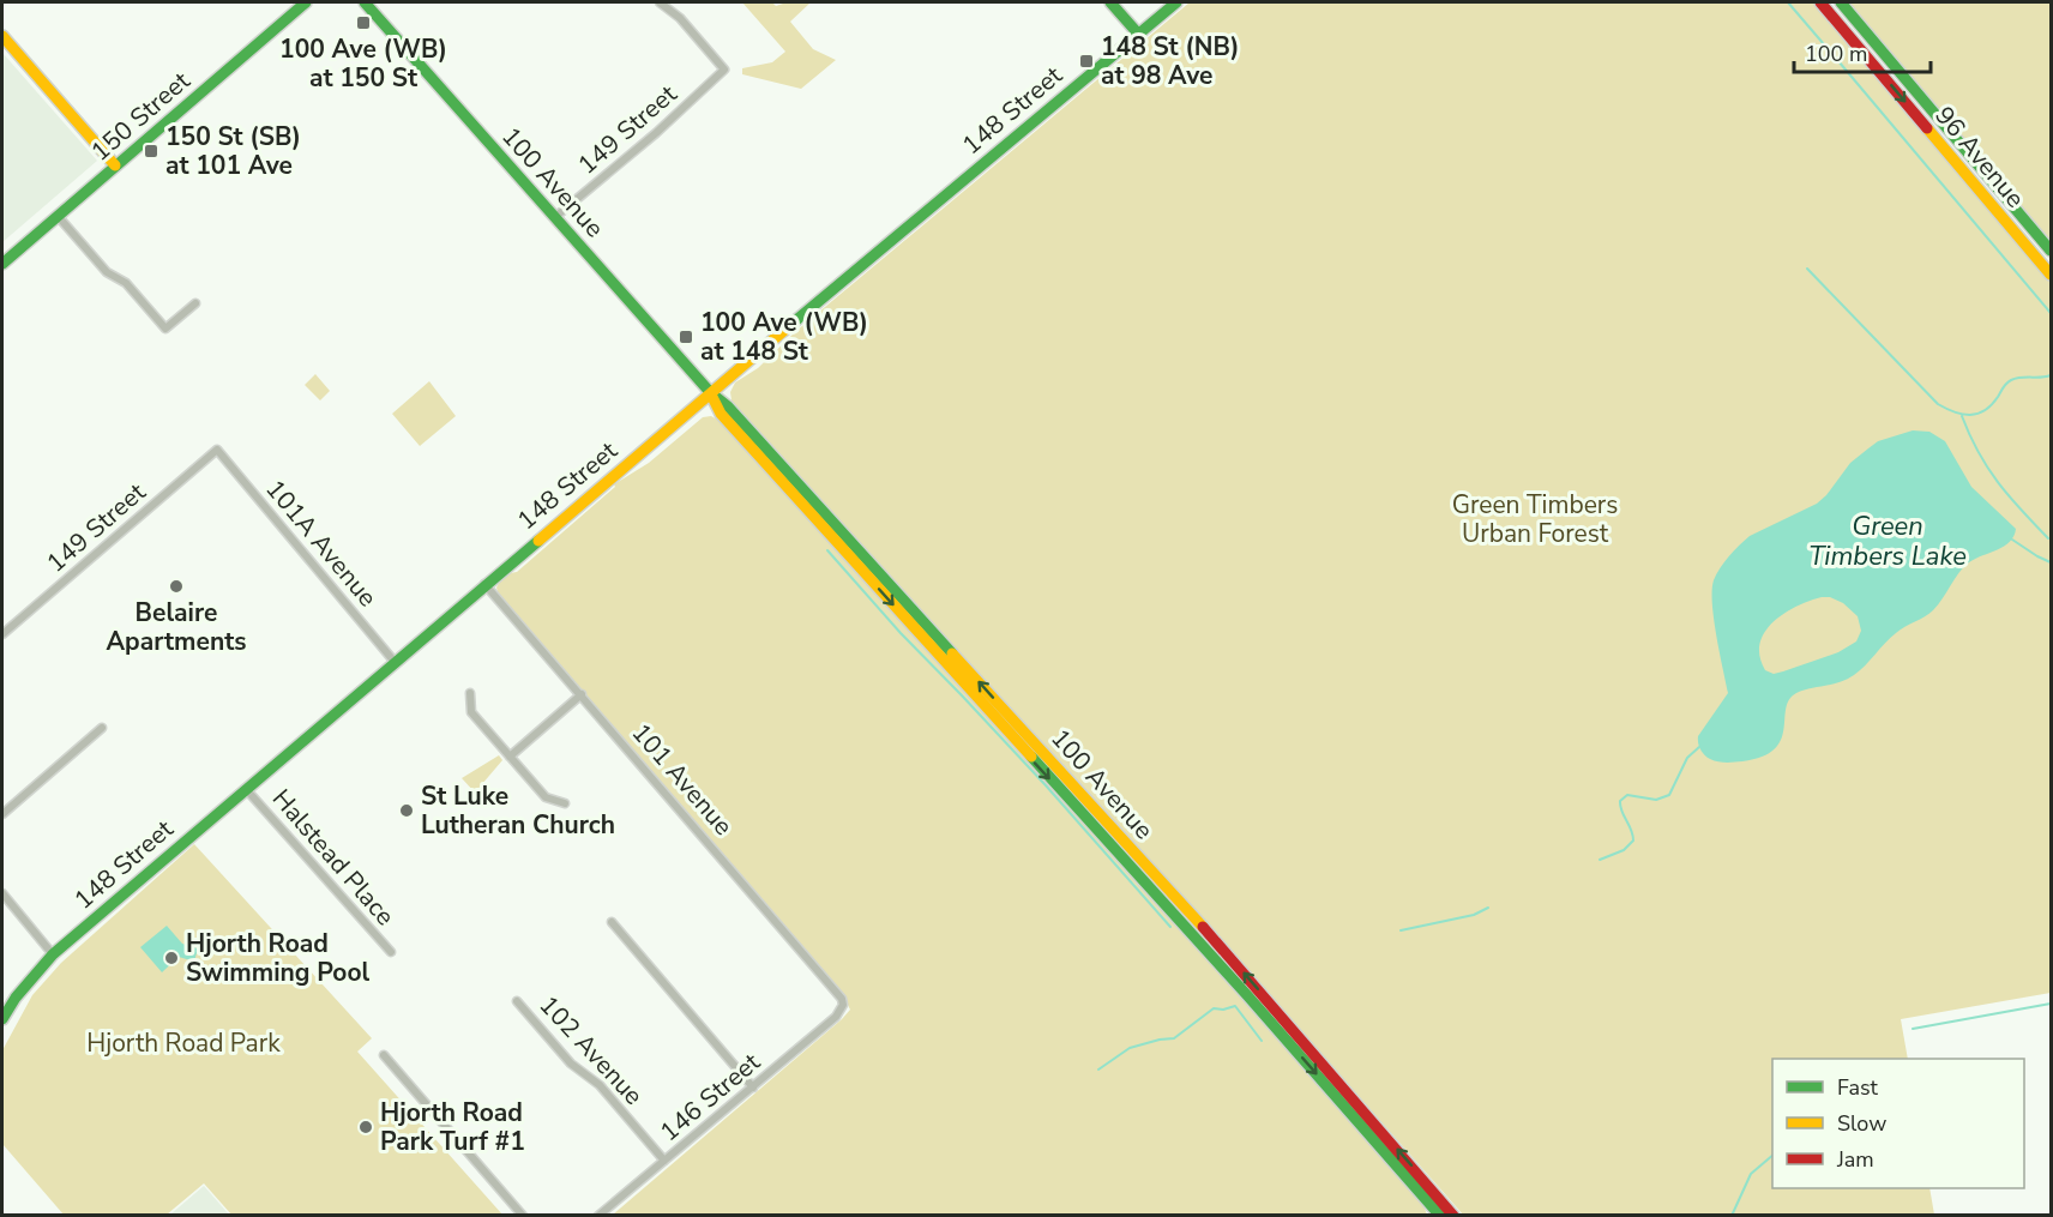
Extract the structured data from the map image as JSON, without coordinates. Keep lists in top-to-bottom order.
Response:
{
  "streets": {
    "main road": [
      "148 Street",
      "150 Street",
      "96 Avenue",
      "100 Avenue"
    ],
    "street": [
      "149 Street",
      "101A Avenue",
      "101 Avenue",
      "Halstead Place",
      "102 Avenue",
      "146 Street"
    ]
  },
  "crossings": [
    ["148 Street", "100 Avenue"],
    ["148 Street", "101A Avenue"],
    ["148 Street", "101 Avenue"],
    ["148 Street", "Halstead Place"],
    ["149 Street", "100 Avenue"],
    ["149 Street", "101A Avenue"],
    ["101 Avenue", "146 Street"],
    ["102 Avenue", "146 Street"]
  ],
  "water": ["Green Timbers Lake"],
  "parks": ["Green Timbers Urban Forest", "Hjorth Road Park"],
  "places": {
    "transit": [
      "100 Ave (WB) at 150 St",
      "148 St (NB) at 98 Ave",
      "150 St (SB) at 101 Ave",
      "100 Ave (WB) at 148 St"
    ],
    "other": [
      "Belaire Apartments",
      "St Luke Lutheran Church",
      "Hjorth Road Swimming Pool",
      "Hjorth Road Park Turf #1"
    ]
  },
  "legend": ["Fast", "Slow", "Jam"],
  "scale_bar": "100 m"
}
